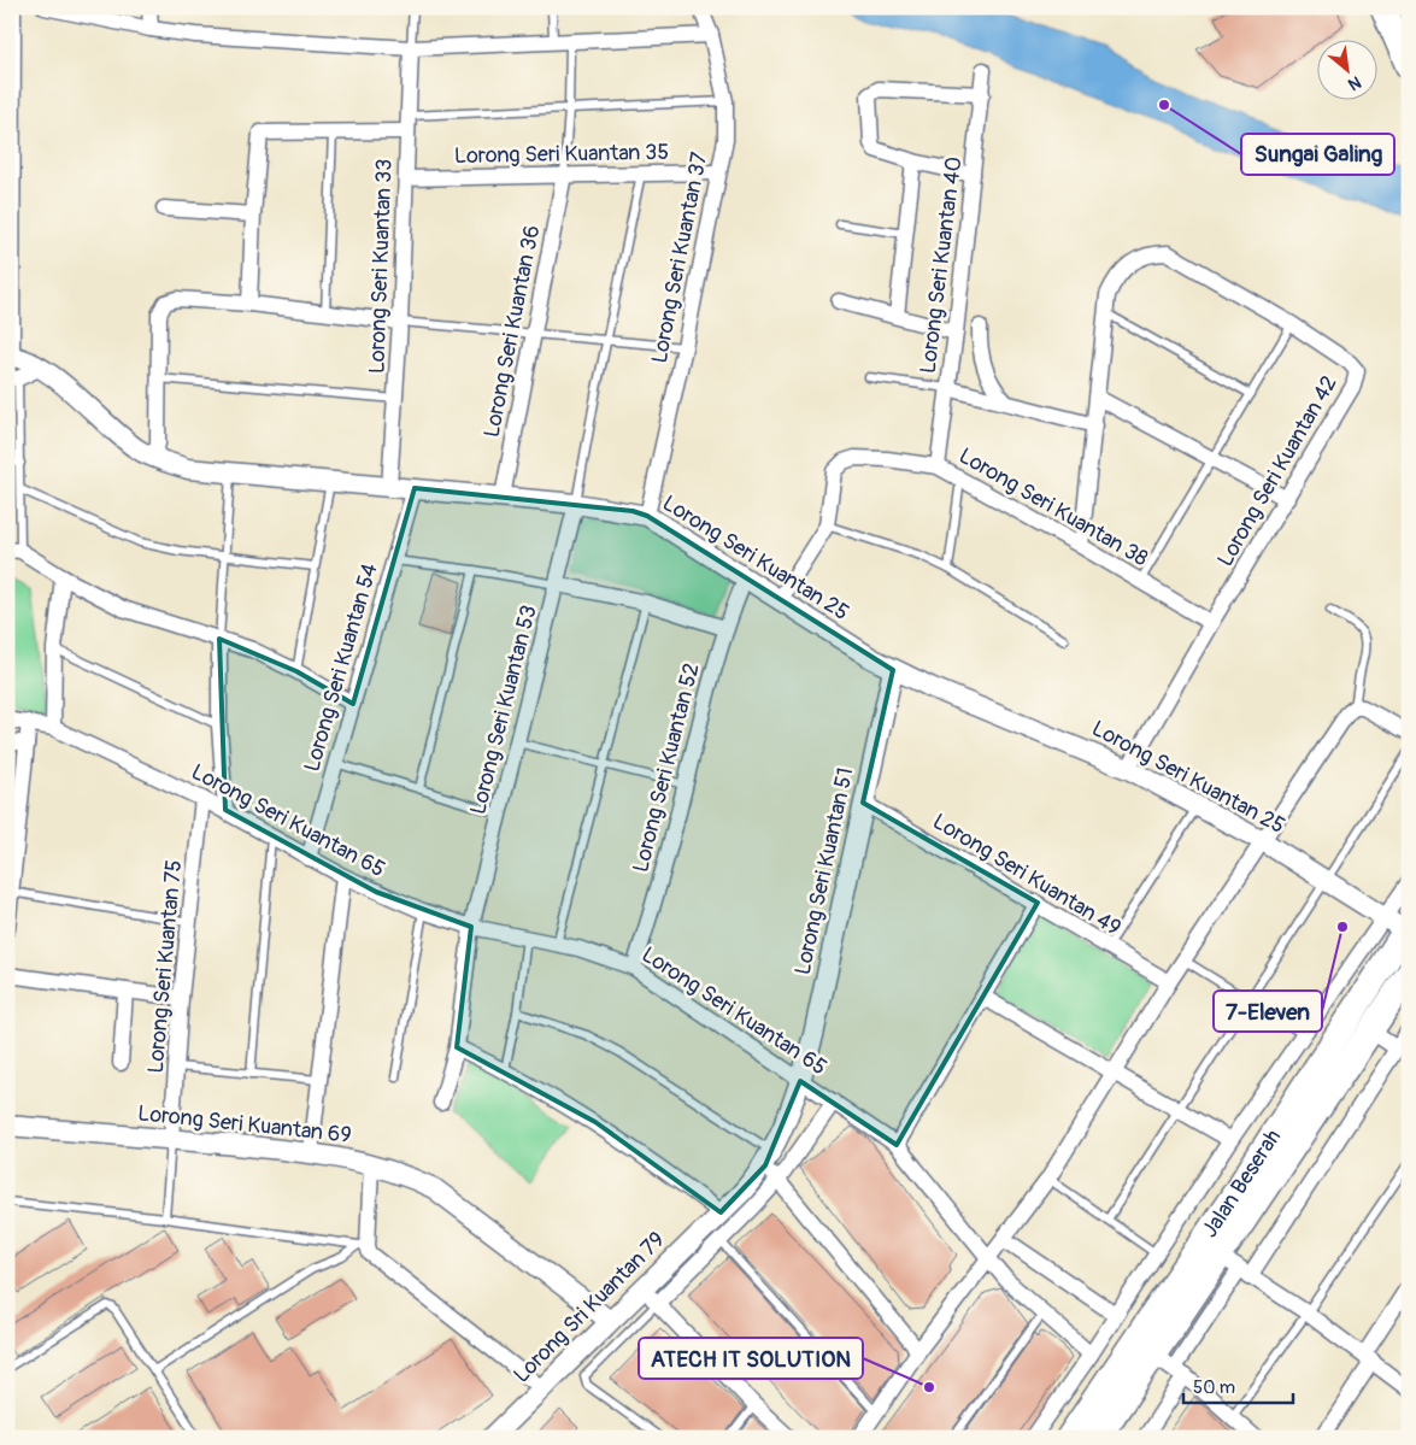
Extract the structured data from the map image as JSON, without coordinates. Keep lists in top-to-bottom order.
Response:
{
  "streets": {
    "highway": ["Jalan Beserah"],
    "street": [
      "Lorong Seri Kuantan 35",
      "Lorong Seri Kuantan 37",
      "Lorong Seri Kuantan 40",
      "Lorong Seri Kuantan 33",
      "Lorong Seri Kuantan 36",
      "Lorong Seri Kuantan 42",
      "Lorong Seri Kuantan 38",
      "Lorong Seri Kuantan 25",
      "Lorong Seri Kuantan 54",
      "Lorong Seri Kuantan 53",
      "Lorong Seri Kuantan 52",
      "Lorong Seri Kuantan 65",
      "Lorong Seri Kuantan 51",
      "Lorong Seri Kuantan 49",
      "Lorong Seri Kuantan 75",
      "Lorong Seri Kuantan 69",
      "Lorong Sri Kuantan 79"
    ]
  },
  "crossings": [
    ["Lorong Seri Kuantan 35", "Lorong Seri Kuantan 37"],
    ["Lorong Seri Kuantan 35", "Lorong Seri Kuantan 33"],
    ["Lorong Seri Kuantan 35", "Lorong Seri Kuantan 36"],
    ["Lorong Seri Kuantan 37", "Lorong Seri Kuantan 25"],
    ["Lorong Seri Kuantan 40", "Lorong Seri Kuantan 38"],
    ["Lorong Seri Kuantan 33", "Lorong Seri Kuantan 25"],
    ["Lorong Seri Kuantan 36", "Lorong Seri Kuantan 25"],
    ["Lorong Seri Kuantan 42", "Lorong Seri Kuantan 38"],
    ["Lorong Seri Kuantan 42", "Lorong Seri Kuantan 25"],
    ["Lorong Seri Kuantan 38", "Lorong Seri Kuantan 25"],
    ["Lorong Seri Kuantan 25", "Lorong Seri Kuantan 54"],
    ["Lorong Seri Kuantan 25", "Lorong Seri Kuantan 53"],
    ["Lorong Seri Kuantan 25", "Lorong Seri Kuantan 52"],
    ["Lorong Seri Kuantan 25", "Lorong Seri Kuantan 51"],
    ["Lorong Seri Kuantan 25", "Jalan Beserah"],
    ["Lorong Seri Kuantan 54", "Lorong Seri Kuantan 65"],
    ["Lorong Seri Kuantan 53", "Lorong Seri Kuantan 65"],
    ["Lorong Seri Kuantan 52", "Lorong Seri Kuantan 65"],
    ["Lorong Seri Kuantan 65", "Lorong Seri Kuantan 51"],
    ["Lorong Seri Kuantan 65", "Lorong Seri Kuantan 75"],
    ["Lorong Seri Kuantan 51", "Lorong Seri Kuantan 49"],
    ["Lorong Seri Kuantan 51", "Lorong Sri Kuantan 79"],
    ["Lorong Seri Kuantan 75", "Lorong Seri Kuantan 69"],
    ["Lorong Seri Kuantan 69", "Lorong Sri Kuantan 79"]
  ],
  "places": ["Sungai Galing", "7-Eleven", "ATECH IT SOLUTION"],
  "scale_bar": "50 m",
  "north": "bottom right"
}
